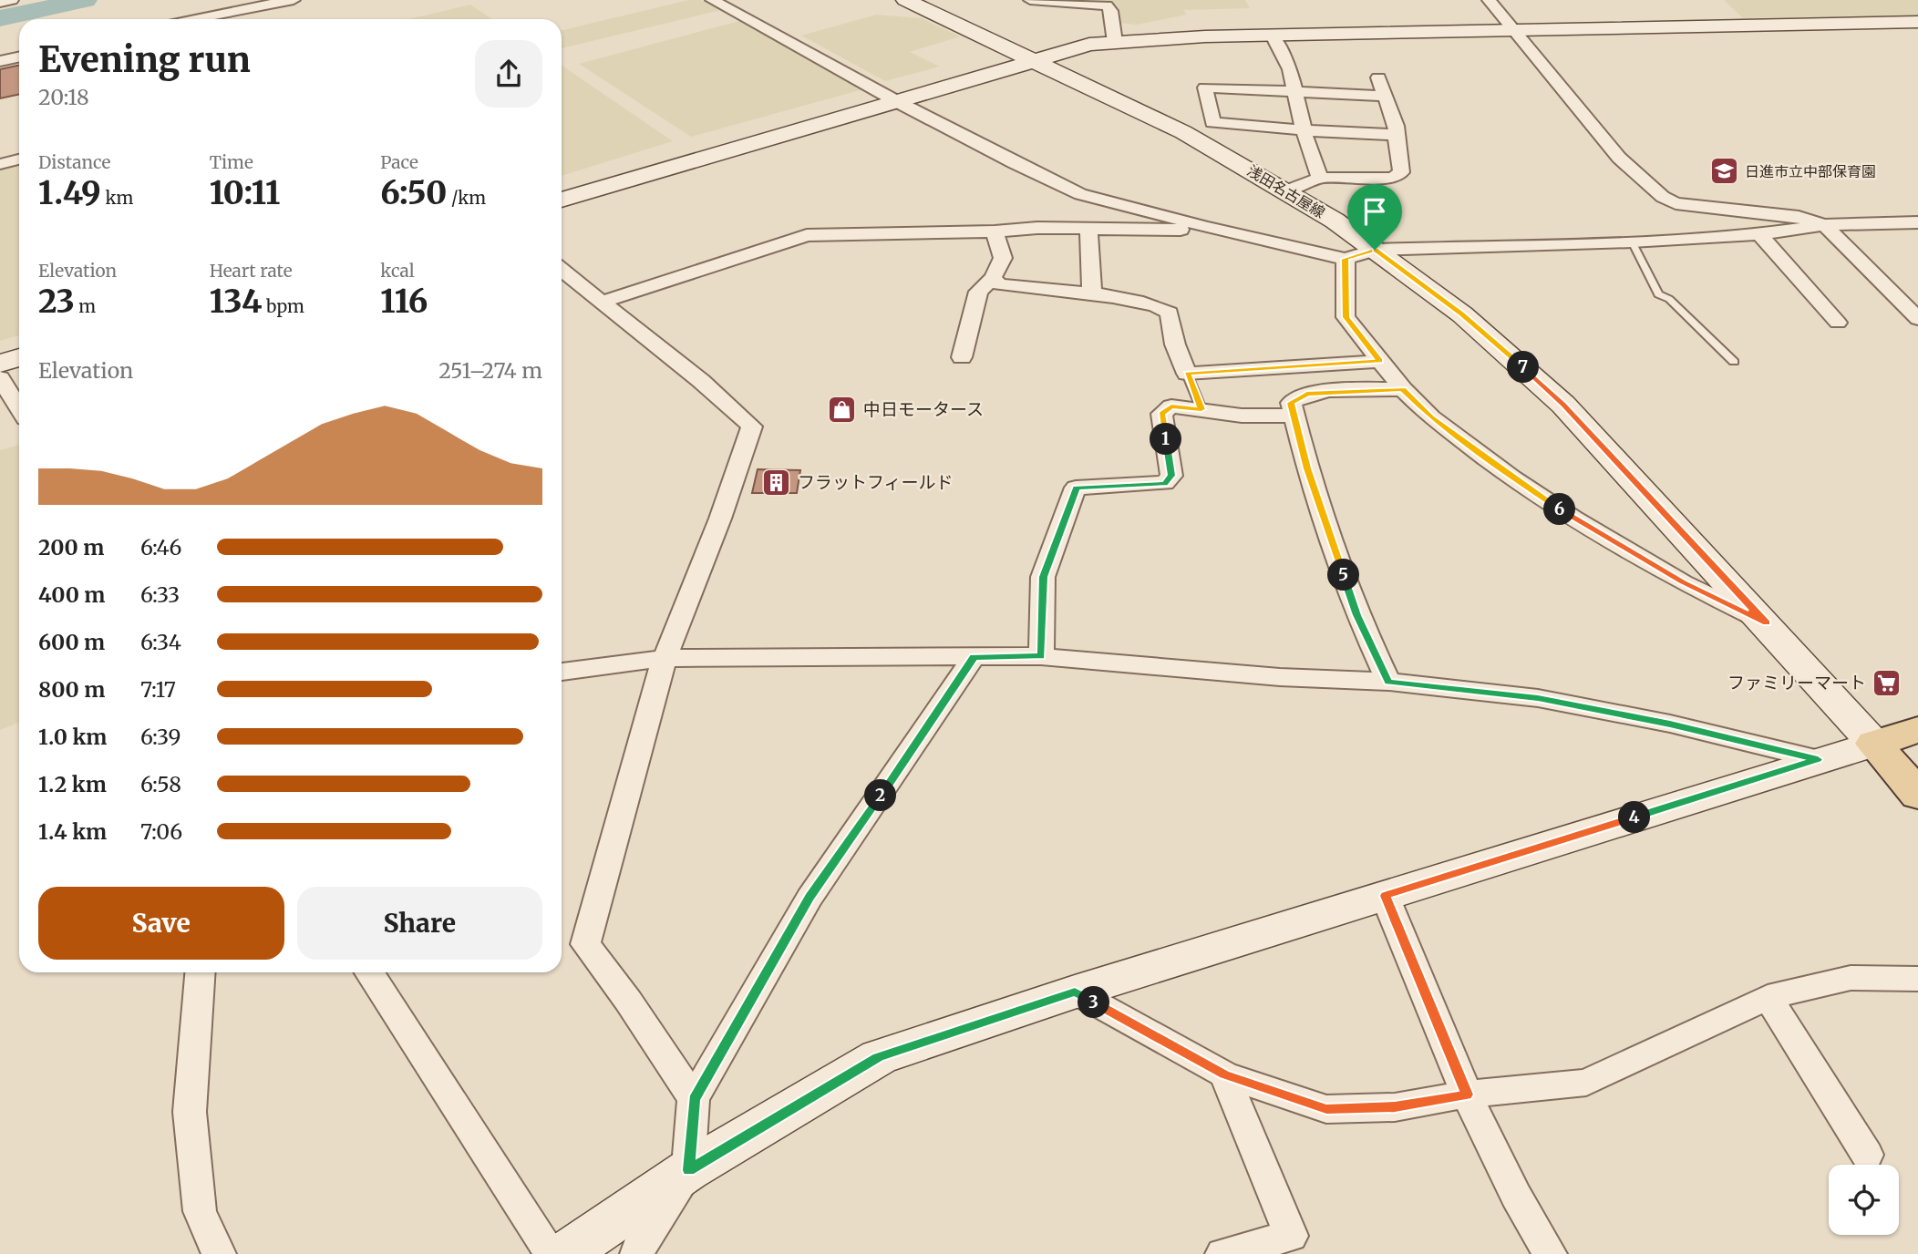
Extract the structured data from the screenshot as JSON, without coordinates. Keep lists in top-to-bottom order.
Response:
{
  "streets": {
    "street": ["浅田名古屋線"]
  },
  "places": {
    "school or university": ["日進市立中部保育園"],
    "shop": ["中日モータース"],
    "building": ["フラットフィールド"],
    "supermarket": ["ファミリーマート"]
  },
  "page": {
    "heading": ["Evening run", "20:18"],
    "stats": [
      ["Distance", "1.49 km"],
      ["Time", "10:11"],
      ["Pace", "6:50 /km"],
      ["Elevation", "23 m"],
      ["Heart rate", "134 bpm"],
      ["kcal", "116"]
    ],
    "chart": ["Elevation", "251–274 m"],
    "pins": [
      "7",
      "1",
      "6",
      "5",
      "2",
      "4",
      "3"
    ],
    "list": [
      {
        "name": "200 m",
        "note": "6:46"
      },
      {
        "name": "400 m",
        "note": "6:33"
      },
      {
        "name": "600 m",
        "note": "6:34"
      },
      {
        "name": "800 m",
        "note": "7:17"
      },
      {
        "name": "1.0 km",
        "note": "6:39"
      },
      {
        "name": "1.2 km",
        "note": "6:58"
      },
      {
        "name": "1.4 km",
        "note": "7:06"
      }
    ],
    "buttons": ["Save", "Share"]
  }
}
